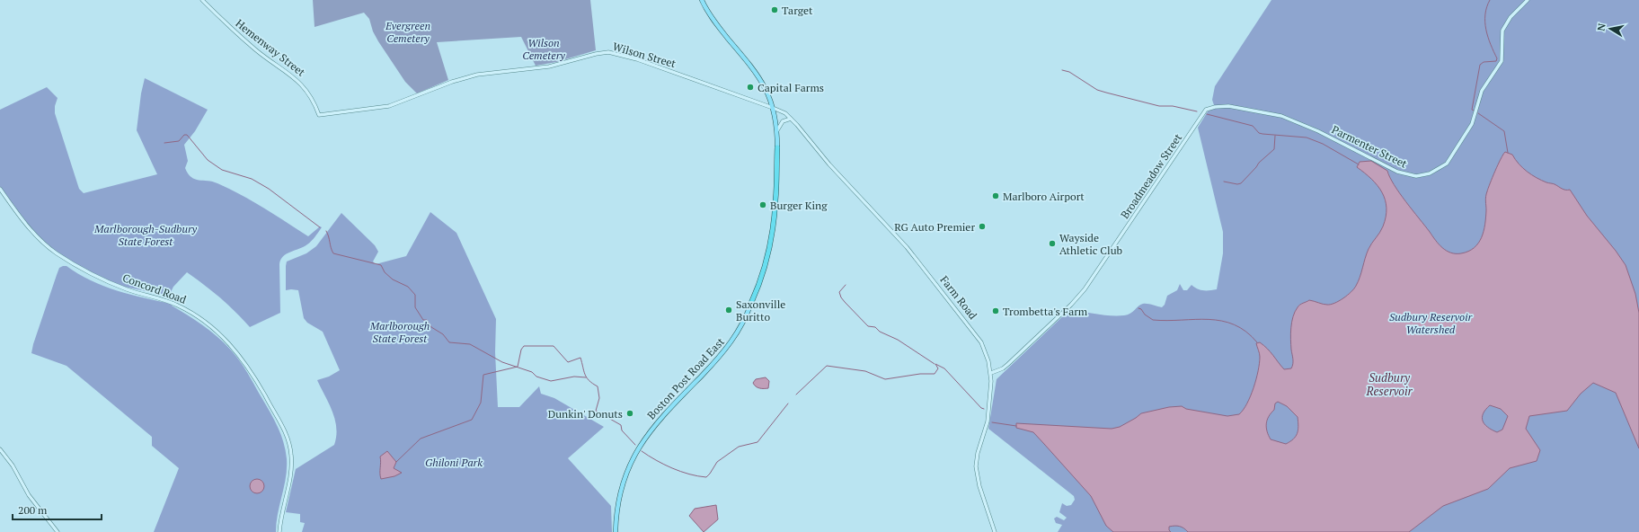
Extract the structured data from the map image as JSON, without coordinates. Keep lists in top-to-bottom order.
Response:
{
  "streets": {
    "highway": ["Boston Post Road East"],
    "street": [
      "Hemenway Street",
      "Wilson Street",
      "Parmenter Street",
      "Broadmeadow Street",
      "Concord Road",
      "Farm Road"
    ]
  },
  "crossings": [
    ["Hemenway Street", "Wilson Street"],
    ["Wilson Street", "Farm Road"],
    ["Wilson Street", "Boston Post Road East"],
    ["Parmenter Street", "Broadmeadow Street"],
    ["Broadmeadow Street", "Farm Road"],
    ["Farm Road", "Boston Post Road East"]
  ],
  "water": ["Sudbury Reservoir"],
  "parks": [
    "Evergreen Cemetery",
    "Wilson Cemetery",
    "Marlborough-Sudbury State Forest",
    "Sudbury Reservoir Watershed",
    "Marlborough State Forest",
    "Ghiloni Park"
  ],
  "places": [
    "Target",
    "Capital Farms",
    "Marlboro Airport",
    "Burger King",
    "RG Auto Premier",
    "Wayside Athletic Club",
    "Saxonville Buritto",
    "Trombetta's Farm",
    "Dunkin' Donuts"
  ],
  "scale_bar": "200 m",
  "north": "left"
}
